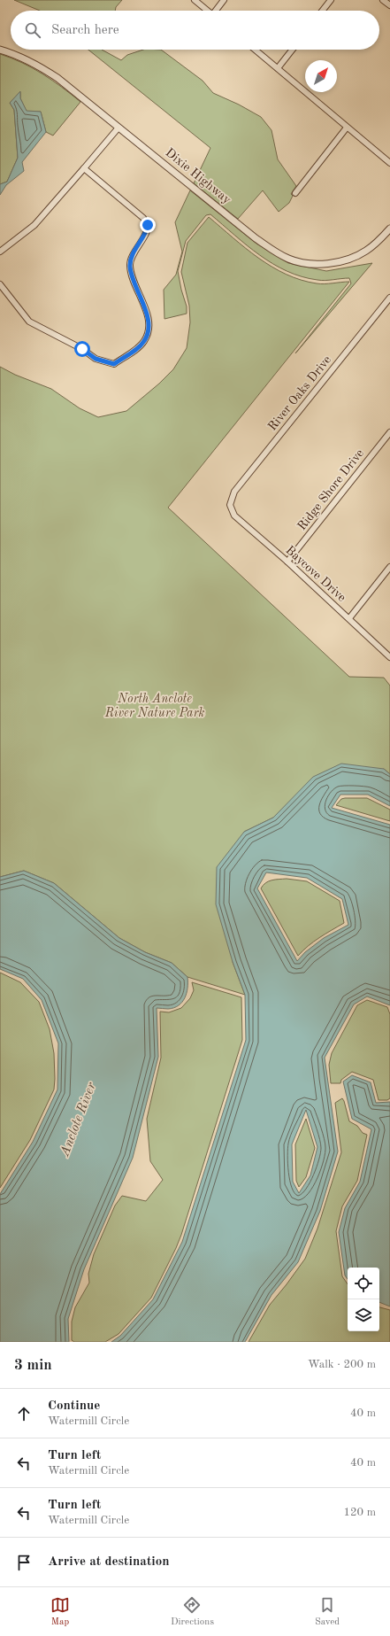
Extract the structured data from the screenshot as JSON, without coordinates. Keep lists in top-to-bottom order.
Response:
{
  "streets": {
    "street": [
      "Dixie Highway",
      "River Oaks Drive",
      "Ridge Shore Drive",
      "Baycove Drive"
    ]
  },
  "crossings": [
    ["River Oaks Drive", "Baycove Drive"],
    ["Ridge Shore Drive", "Baycove Drive"]
  ],
  "water": ["Anclote River"],
  "parks": ["North Anclote River Nature Park"],
  "north": "top right",
  "page": {
    "search": "Search here",
    "heading": ["3 min", "Walk · 200 m"],
    "list": [
      ["Continue", "Watermill Circle", "40 m"],
      ["Turn left", "Watermill Circle", "40 m"],
      ["Turn left", "Watermill Circle", "120 m"],
      "Arrive at destination"
    ],
    "nav": ["Map", "Directions", "Saved"]
  }
}
